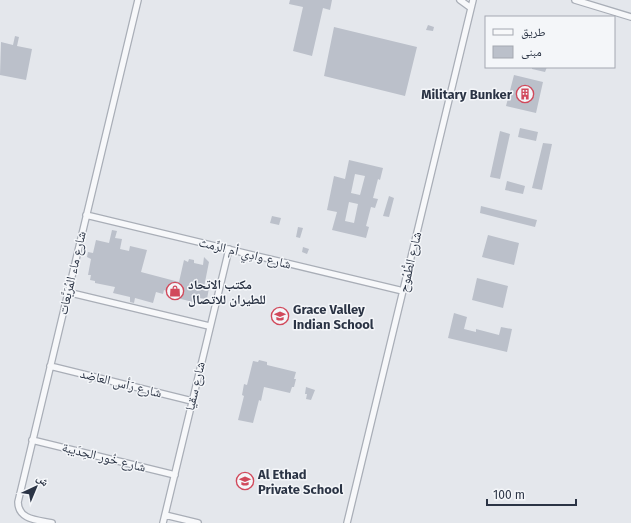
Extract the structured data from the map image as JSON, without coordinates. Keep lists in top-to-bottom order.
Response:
{
  "streets": {
    "street": [
      "شارع وادِي أم الرِّمث",
      "شارع الطُّمُوح",
      "شارع ماء المُرَبَّعات",
      "شارع رَأس العاضِد",
      "شارع سقيا",
      "شارع خُور الحِدَيبة"
    ]
  },
  "crossings": [
    ["شارع وادِي أم الرِّمث", "شارع الطُّمُوح"],
    ["شارع وادِي أم الرِّمث", "شارع ماء المُرَبَّعات"],
    ["شارع وادِي أم الرِّمث", "شارع سقيا"],
    ["شارع ماء المُرَبَّعات", "شارع رَأس العاضِد"],
    ["شارع ماء المُرَبَّعات", "شارع خُور الحِدَيبة"],
    ["شارع رَأس العاضِد", "شارع سقيا"],
    ["شارع سقيا", "شارع خُور الحِدَيبة"]
  ],
  "places": {
    "building": ["Military Bunker"],
    "shop": ["مكتب الاتحاد للطيران للاتصال"],
    "school or university": ["Grace Valley Indian School", "Al Ethad Private School"]
  },
  "legend": ["طريق", "مبنى"],
  "scale_bar": "100 m",
  "north": "top right"
}
